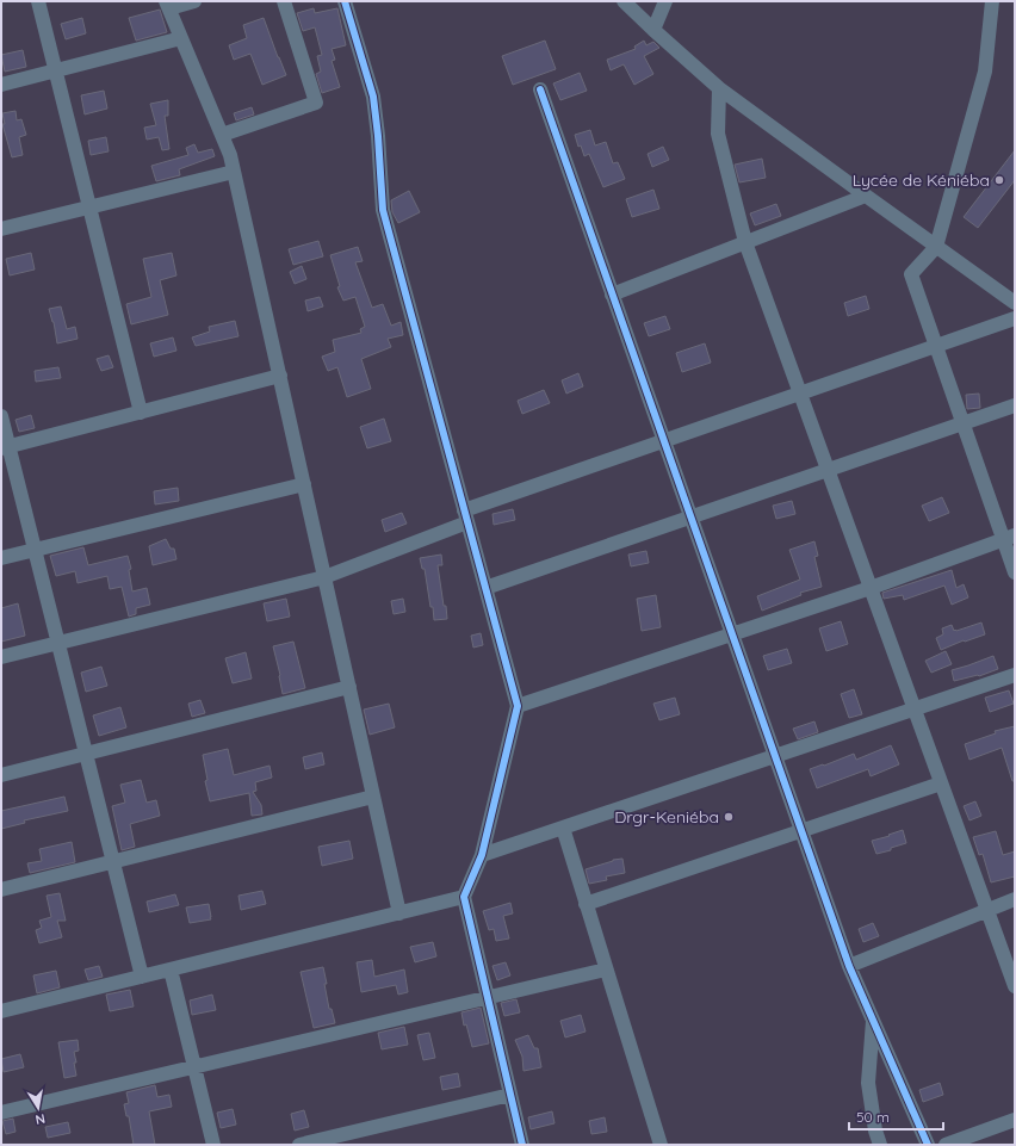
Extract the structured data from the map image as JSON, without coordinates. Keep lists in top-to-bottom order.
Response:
{
  "places": ["Lycée de Kéniéba", "Drgr-Keniéba"],
  "scale_bar": "50 m",
  "north": "bottom"
}
